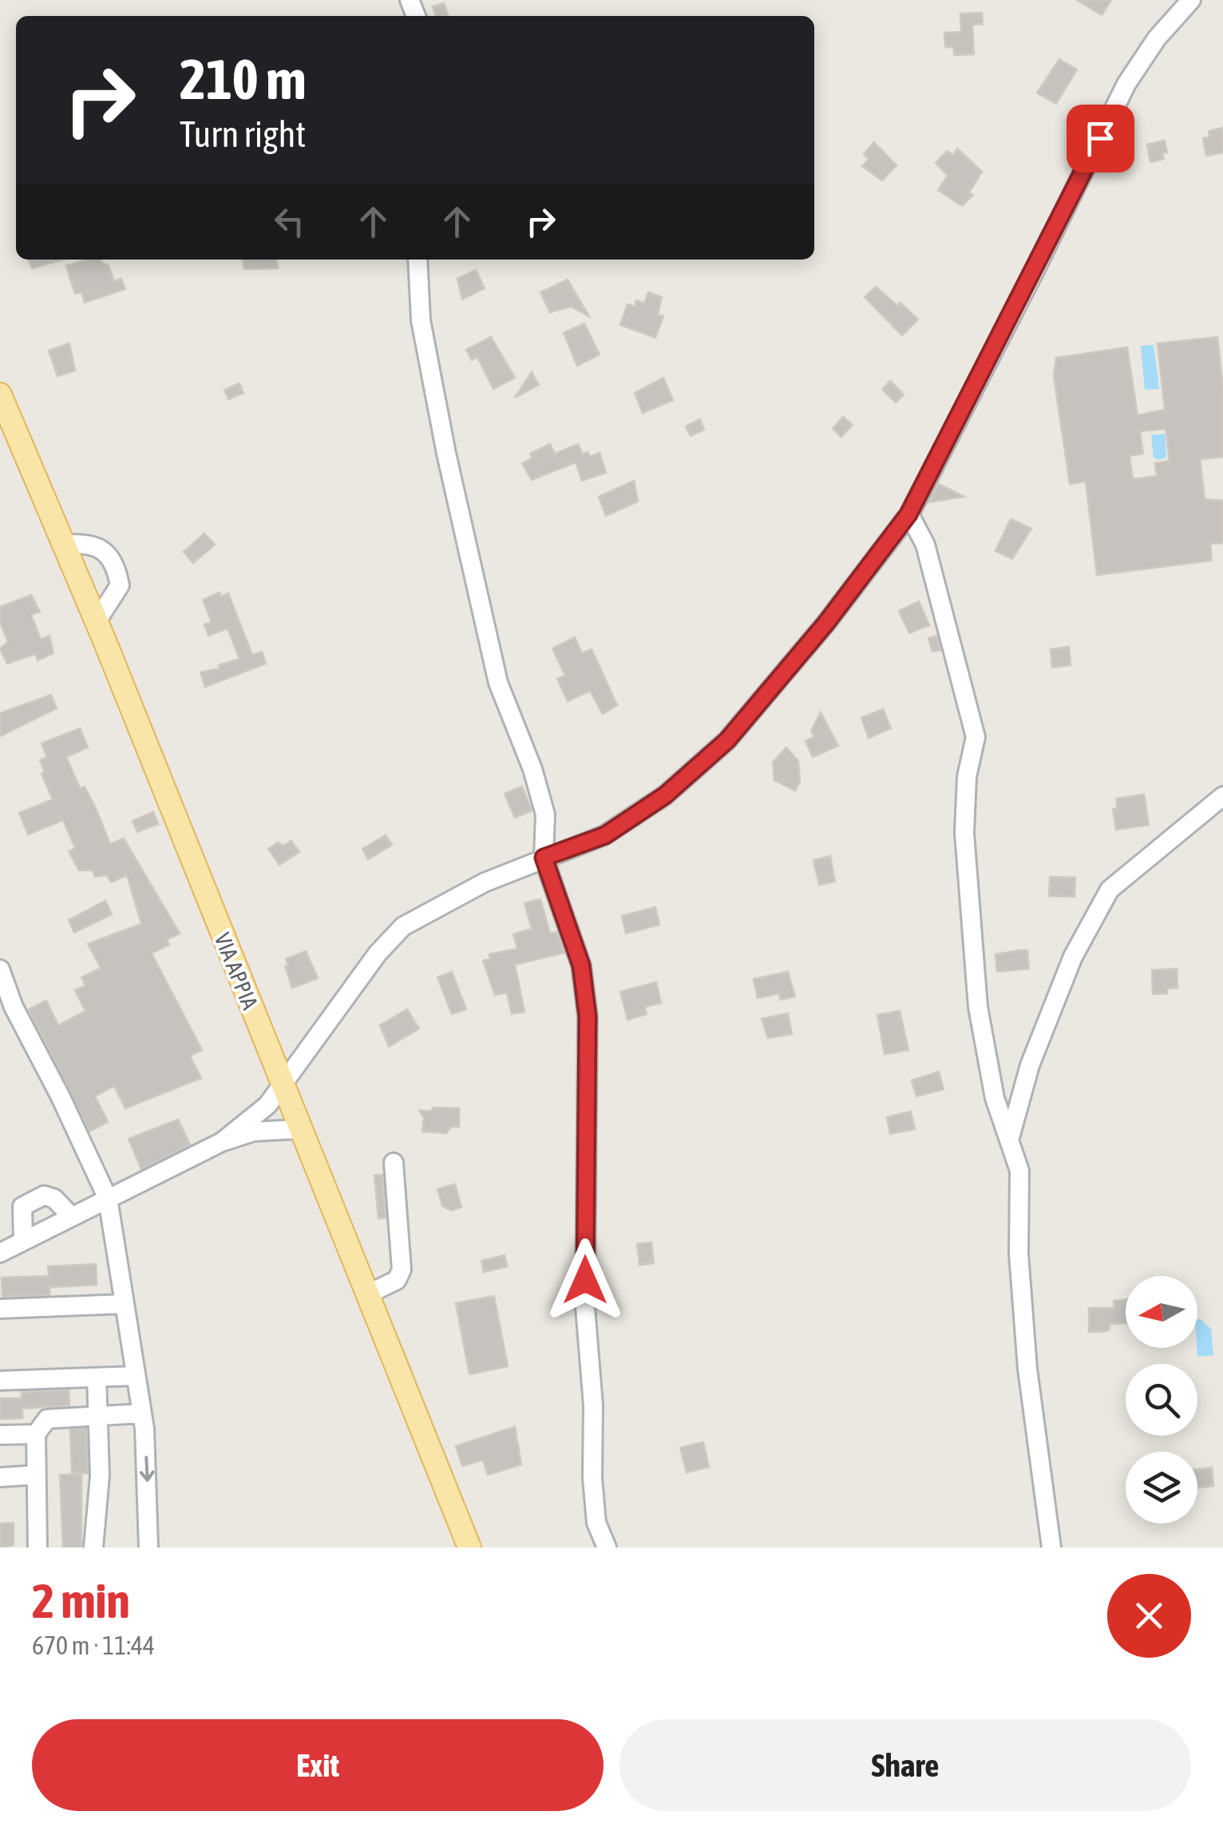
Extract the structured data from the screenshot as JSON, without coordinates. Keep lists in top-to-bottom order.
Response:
{
  "streets": {
    "main road": ["VIA APPIA"]
  },
  "north": "left",
  "page": {
    "turn": ["210 m", "Turn right"],
    "heading": ["2 min", "670 m · 11:44"],
    "buttons": ["Exit", "Share"]
  }
}
